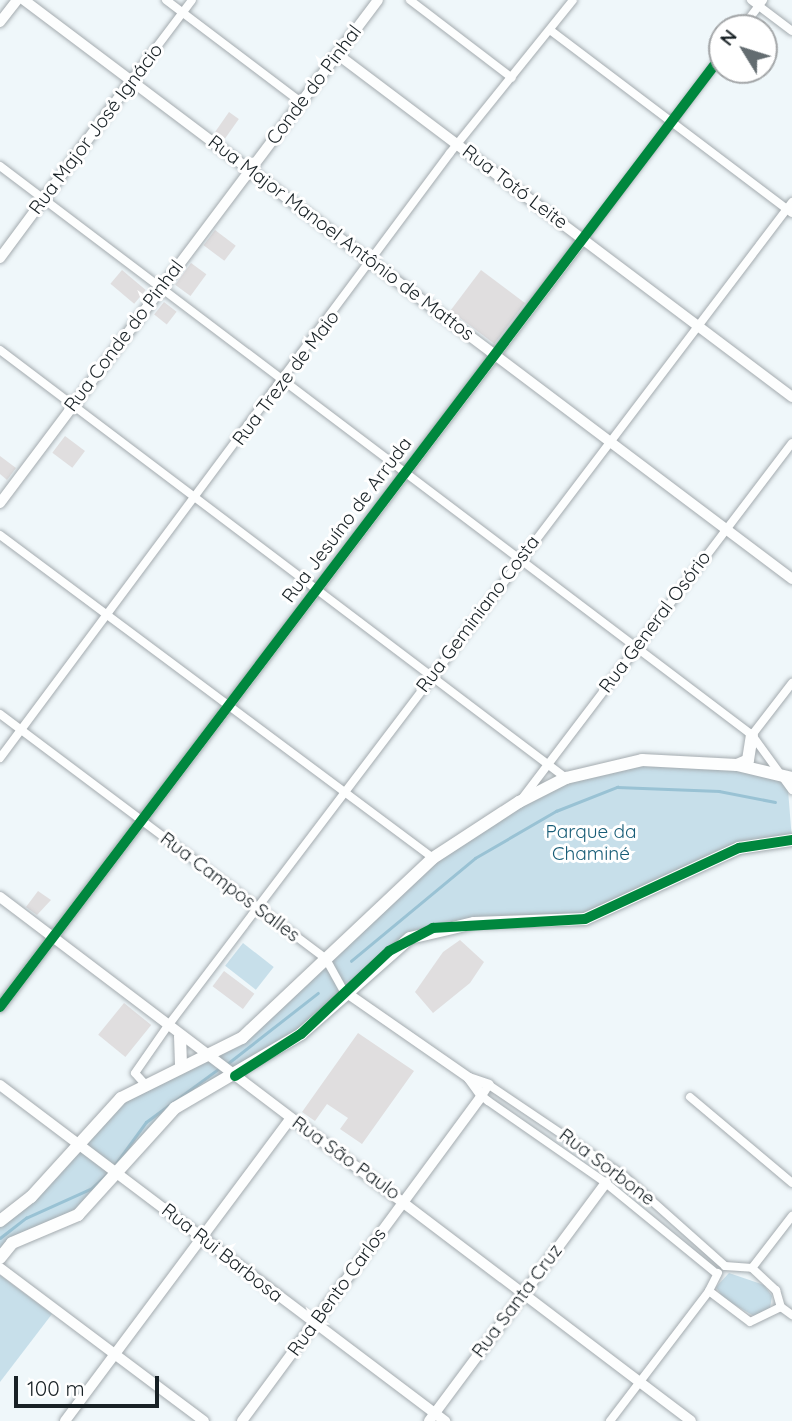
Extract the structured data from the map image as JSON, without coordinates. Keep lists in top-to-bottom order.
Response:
{
  "streets": {
    "street": [
      "Conde do Pinhal",
      "Rua Major José Ignácio",
      "Rua Totó Leite",
      "Rua Major Manoel Antônio de Mattos",
      "Rua Conde do Pinhal",
      "Rua Treze de Maio",
      "Rua Jesuíno de Arruda",
      "Rua Geminiano Costa",
      "Rua General Osório",
      "Rua Campos Salles",
      "Rua São Paulo",
      "Rua Sorbone",
      "Rua Rui Barbosa",
      "Rua Bento Carlos",
      "Rua Santa Cruz"
    ]
  },
  "crossings": [
    ["Conde do Pinhal", "Rua Totó Leite"],
    ["Conde do Pinhal", "Rua Major Manoel Antônio de Mattos"],
    ["Conde do Pinhal", "Rua Conde do Pinhal"],
    ["Rua Major José Ignácio", "Rua Major Manoel Antônio de Mattos"],
    ["Rua Totó Leite", "Rua Treze de Maio"],
    ["Rua Totó Leite", "Rua Jesuíno de Arruda"],
    ["Rua Totó Leite", "Rua Geminiano Costa"],
    ["Rua Major Manoel Antônio de Mattos", "Rua Conde do Pinhal"],
    ["Rua Major Manoel Antônio de Mattos", "Rua Treze de Maio"],
    ["Rua Major Manoel Antônio de Mattos", "Rua Jesuíno de Arruda"],
    ["Rua Major Manoel Antônio de Mattos", "Rua Geminiano Costa"],
    ["Rua Major Manoel Antônio de Mattos", "Rua General Osório"],
    ["Rua Treze de Maio", "Rua Campos Salles"],
    ["Rua Jesuíno de Arruda", "Rua Campos Salles"],
    ["Rua Jesuíno de Arruda", "Rua São Paulo"],
    ["Rua Geminiano Costa", "Rua Campos Salles"],
    ["Rua Geminiano Costa", "Rua São Paulo"],
    ["Rua Campos Salles", "Rua Sorbone"],
    ["Rua São Paulo", "Rua Bento Carlos"],
    ["Rua São Paulo", "Rua Santa Cruz"],
    ["Rua Sorbone", "Rua Bento Carlos"],
    ["Rua Sorbone", "Rua Santa Cruz"],
    ["Rua Rui Barbosa", "Rua Bento Carlos"],
    ["Rua Rui Barbosa", "Rua Santa Cruz"]
  ],
  "parks": ["Parque da Chaminé"],
  "scale_bar": "100 m",
  "north": "top left"
}
